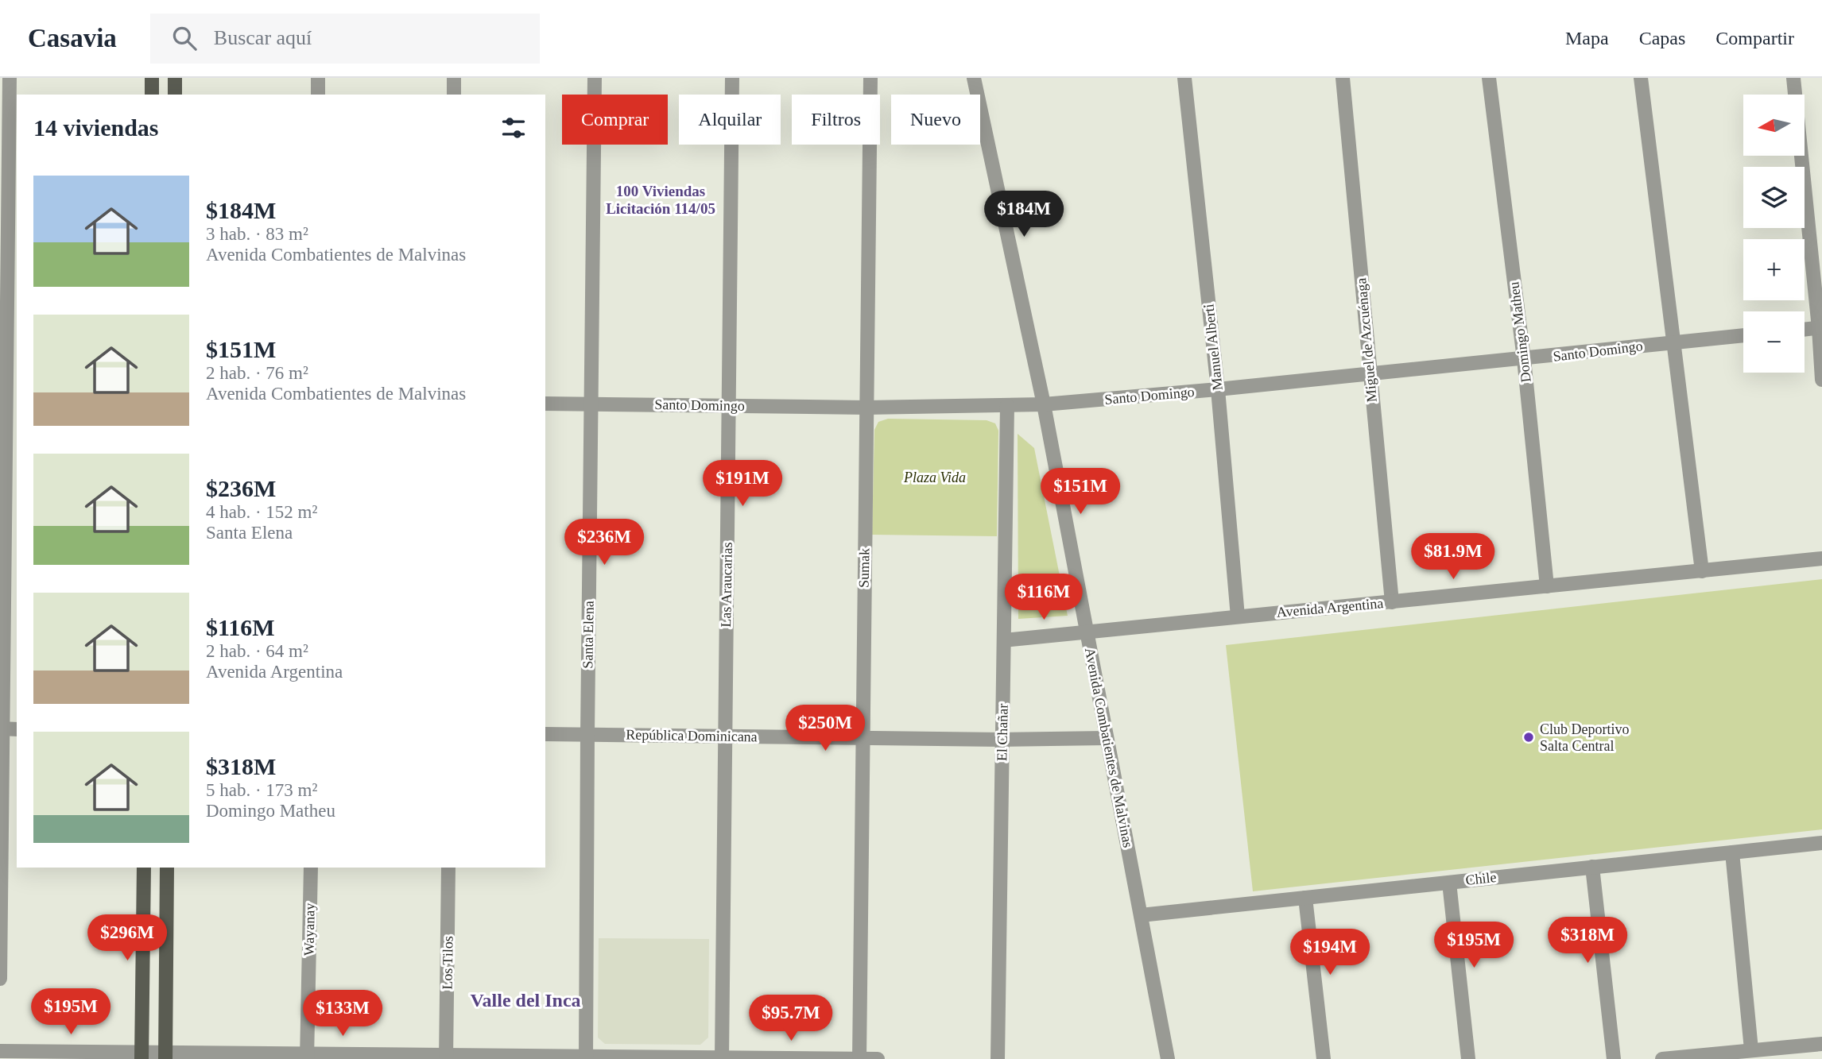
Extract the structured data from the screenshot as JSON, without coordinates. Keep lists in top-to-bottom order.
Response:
{
  "streets": {
    "street": [
      "Domingo Matheu",
      "Miguel de Azcuénaga",
      "Manuel Alberti",
      "Santo Domingo",
      "Sumak",
      "Las Araucarias",
      "Avenida Argentina",
      "Santa Elena",
      "El Chañar",
      "República Dominicana",
      "Avenida Combatientes de Malvinas",
      "Chile",
      "Wayanay",
      "Los Tilos"
    ]
  },
  "crossings": [
    ["Domingo Matheu", "Santo Domingo"],
    ["Domingo Matheu", "Avenida Argentina"],
    ["Miguel de Azcuénaga", "Santo Domingo"],
    ["Miguel de Azcuénaga", "Avenida Argentina"],
    ["Manuel Alberti", "Santo Domingo"],
    ["Manuel Alberti", "Avenida Argentina"],
    ["Santo Domingo", "Sumak"],
    ["Santo Domingo", "Las Araucarias"],
    ["Santo Domingo", "Santa Elena"],
    ["Santo Domingo", "El Chañar"],
    ["Santo Domingo", "Avenida Combatientes de Malvinas"],
    ["Sumak", "República Dominicana"],
    ["Las Araucarias", "República Dominicana"],
    ["Avenida Argentina", "El Chañar"],
    ["Avenida Argentina", "Avenida Combatientes de Malvinas"],
    ["Santa Elena", "República Dominicana"],
    ["El Chañar", "República Dominicana"],
    ["República Dominicana", "Avenida Combatientes de Malvinas"],
    ["Avenida Combatientes de Malvinas", "Chile"]
  ],
  "districts": ["100 Viviendas Licitación 114/05", "Valle del Inca"],
  "parks": ["Plaza Vida"],
  "places": ["Club Deportivo Salta Central"],
  "north": "left",
  "page": {
    "header": "Casavia",
    "search": "Buscar aquí",
    "nav": ["Mapa", "Capas", "Compartir"],
    "map_buttons": ["+", "−"],
    "chip": [
      "Comprar",
      "Alquilar",
      "Filtros",
      "Nuevo"
    ],
    "heading": "14 viviendas",
    "list": [
      {
        "name": "$184M",
        "note": "3 hab. · 83 m² · Avenida Combatientes de Malvinas"
      },
      {
        "name": "$151M",
        "note": "2 hab. · 76 m² · Avenida Combatientes de Malvinas"
      },
      {
        "name": "$236M",
        "note": "4 hab. · 152 m² · Santa Elena"
      },
      {
        "name": "$116M",
        "note": "2 hab. · 64 m² · Avenida Argentina"
      },
      {
        "name": "$318M",
        "note": "5 hab. · 173 m² · Domingo Matheu"
      }
    ],
    "price": [
      "$184M",
      "$191M",
      "$151M",
      "$236M",
      "$81.9M",
      "$116M",
      "$250M",
      "$296M",
      "$318M",
      "$195M",
      "$194M",
      "$195M",
      "$133M",
      "$95.7M"
    ]
  }
}
